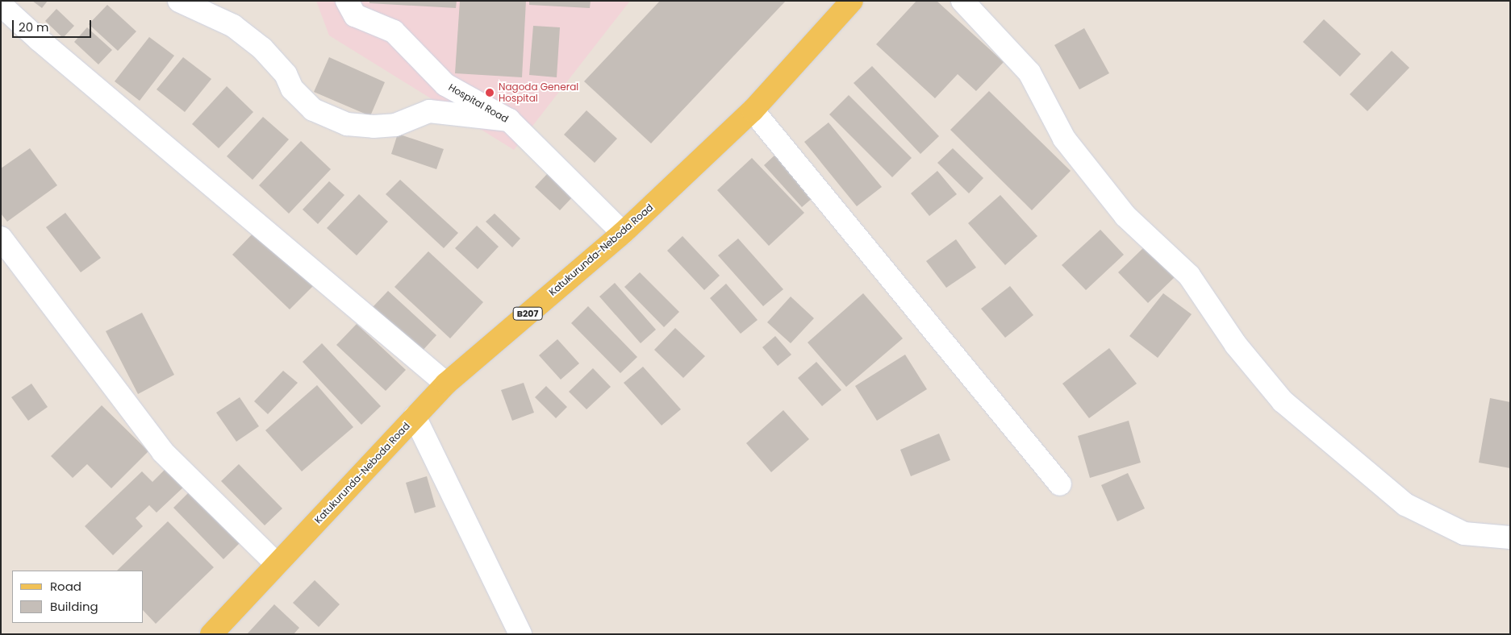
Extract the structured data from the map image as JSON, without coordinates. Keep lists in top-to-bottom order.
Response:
{
  "streets": {
    "main road": ["Katukurunda-Neboda Road", "B207"],
    "street": ["Hospital Road"]
  },
  "crossings": [
    ["Hospital Road", "Katukurunda-Neboda Road"]
  ],
  "places": ["Nagoda General Hospital"],
  "legend": ["Road", "Building"],
  "scale_bar": "20 m"
}
